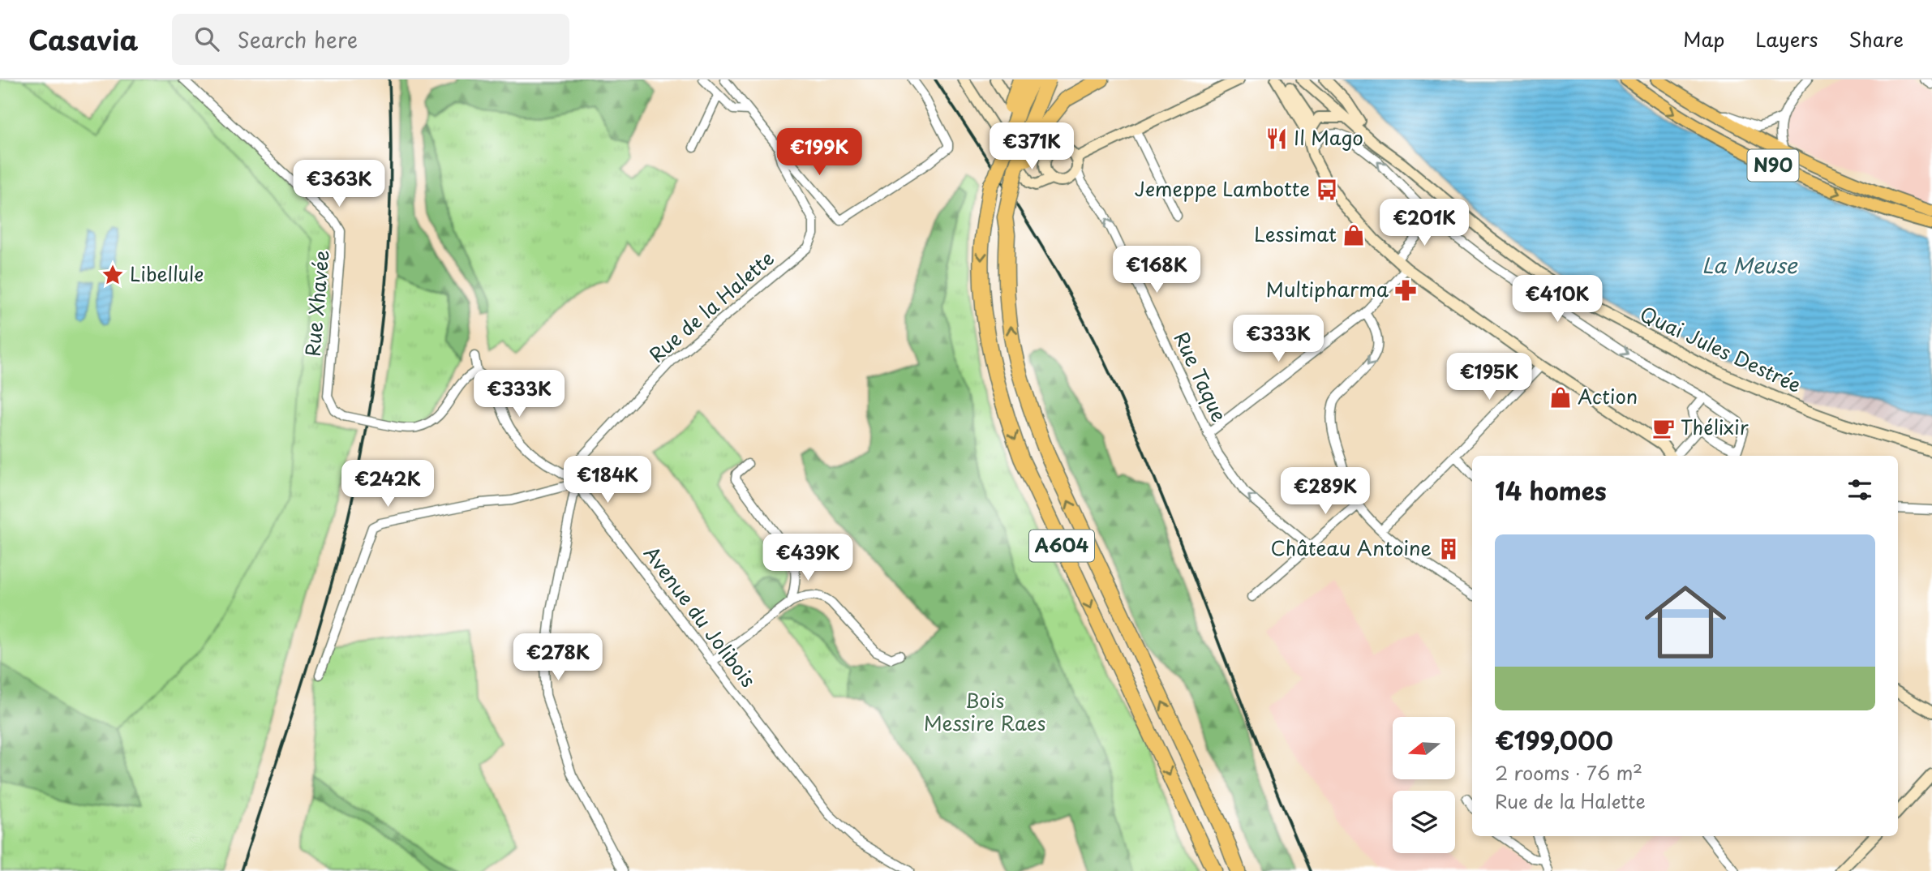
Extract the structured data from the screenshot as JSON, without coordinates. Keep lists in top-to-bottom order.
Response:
{
  "streets": {
    "highway": ["A604"],
    "main road": ["N90"],
    "street": [
      "Rue Xhavée",
      "Rue de la Halette",
      "Quai Jules Destrée",
      "Rue Taque",
      "Avenue du Jolibois"
    ]
  },
  "crossings": [
    ["Rue Xhavée", "Avenue du Jolibois"],
    ["Rue de la Halette", "Avenue du Jolibois"]
  ],
  "one_way": ["Rue Taque"],
  "water": ["La Meuse"],
  "parks": ["Bois Messire Raes"],
  "places": {
    "restaurant": ["Il Mago"],
    "bus stop": ["Jemeppe Lambotte"],
    "shop": ["Lessimat", "Action"],
    "place": ["Libellule"],
    "pharmacy": ["Multipharma"],
    "cafe": ["Thélixir"],
    "building": ["Château Antoine"]
  },
  "north": "left",
  "page": {
    "header": "Casavia",
    "search": "Search here",
    "nav": ["Map", "Layers", "Share"],
    "price": [
      "€371K",
      "€199K",
      "€363K",
      "€201K",
      "€168K",
      "€410K",
      "€333K",
      "€195K",
      "€333K",
      "€184K",
      "€242K",
      "€289K",
      "€439K",
      "€278K"
    ],
    "heading": "14 homes",
    "list": [
      {
        "name": "€199,000",
        "note": "2 rooms · 76 m² · Rue de la Halette"
      }
    ]
  }
}
